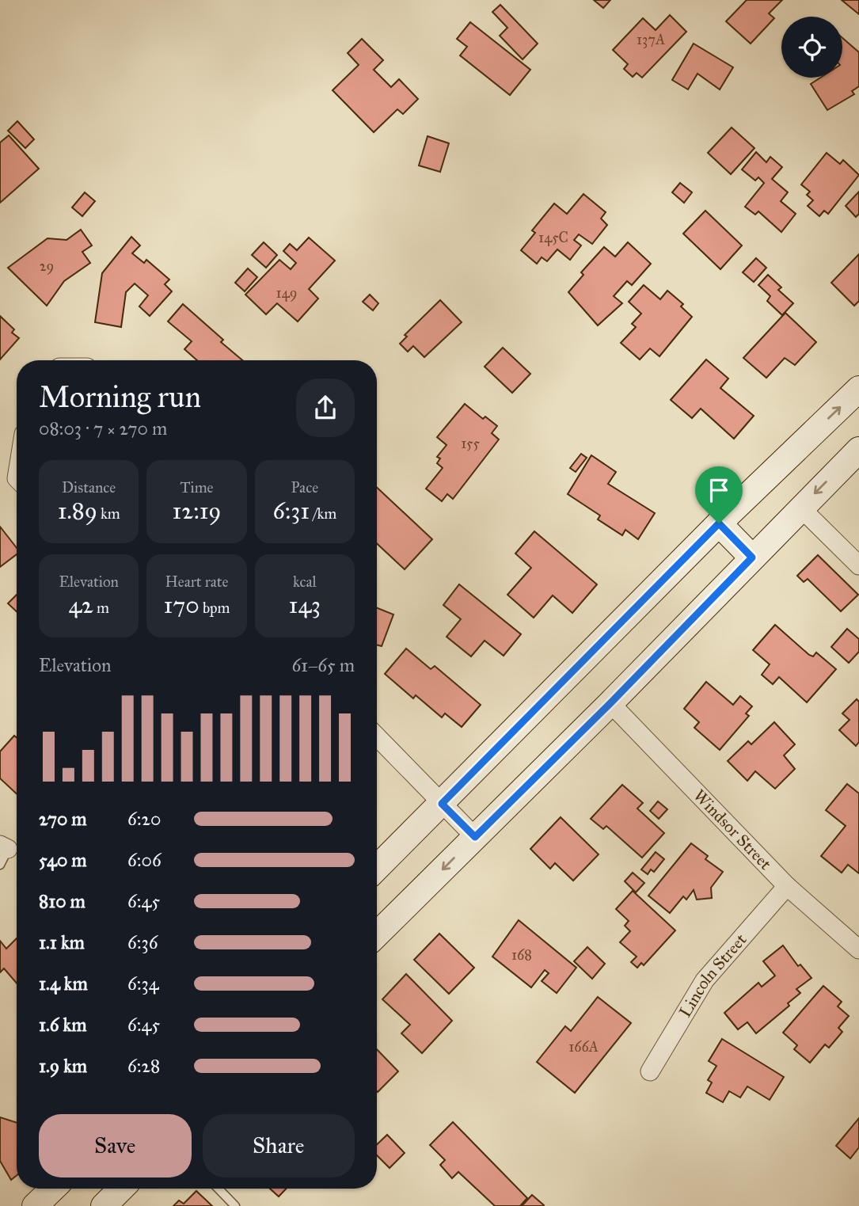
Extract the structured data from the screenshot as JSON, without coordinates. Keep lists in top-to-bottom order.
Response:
{
  "streets": {
    "street": ["Windsor Street", "Lincoln Street"]
  },
  "crossings": [
    ["Windsor Street", "Lincoln Street"]
  ],
  "house_numbers": [
    "137A",
    "145C",
    "29",
    "149",
    "155",
    "168",
    "166A"
  ],
  "page": {
    "heading": ["Morning run", "08:03 · 7 × 270 m"],
    "stats": [
      ["Distance", "1.89 km"],
      ["Time", "12:19"],
      ["Pace", "6:31 /km"],
      ["Elevation", "42 m"],
      ["Heart rate", "170 bpm"],
      ["kcal", "143"]
    ],
    "chart": ["Elevation", "61–65 m"],
    "list": [
      {
        "name": "270 m",
        "note": "6:20"
      },
      {
        "name": "540 m",
        "note": "6:06"
      },
      {
        "name": "810 m",
        "note": "6:45"
      },
      {
        "name": "1.1 km",
        "note": "6:36"
      },
      {
        "name": "1.4 km",
        "note": "6:34"
      },
      {
        "name": "1.6 km",
        "note": "6:45"
      },
      {
        "name": "1.9 km",
        "note": "6:28"
      }
    ],
    "buttons": ["Save", "Share"]
  }
}
